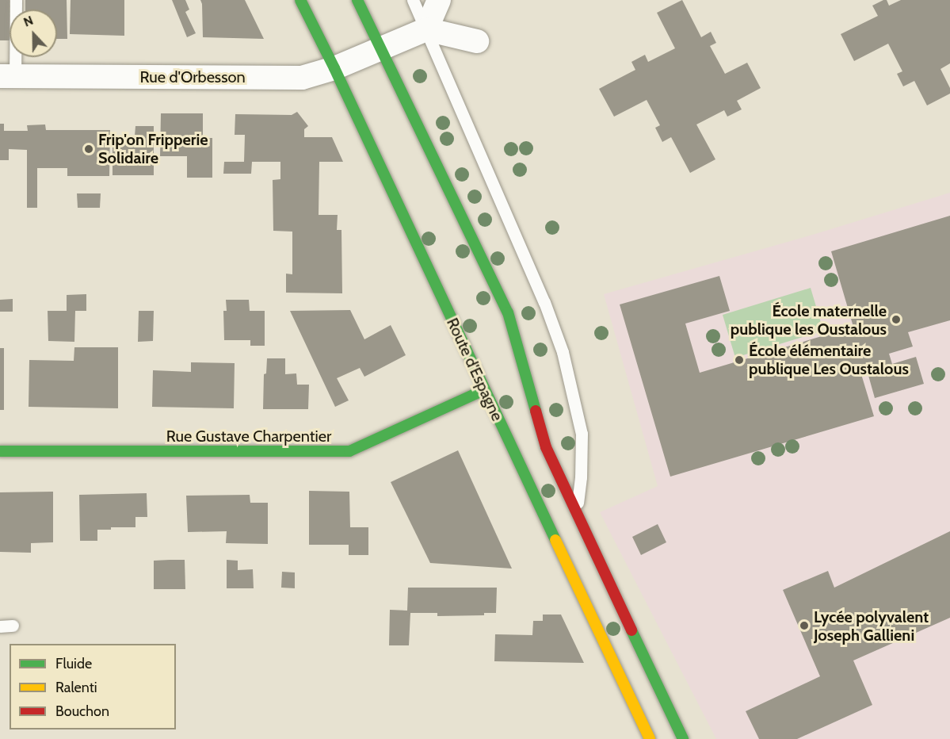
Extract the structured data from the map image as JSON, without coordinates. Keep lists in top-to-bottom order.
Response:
{
  "streets": {
    "main road": ["Route d'Espagne", "Rue Gustave Charpentier"],
    "street": ["Rue d'Orbesson"]
  },
  "crossings": [
    ["Rue d'Orbesson", "Route d'Espagne"],
    ["Route d'Espagne", "Rue Gustave Charpentier"]
  ],
  "places": [
    "Frip'on Fripperie Solidaire",
    "École maternelle publique les Oustalous",
    "École élémentaire publique Les Oustalous",
    "Lycée polyvalent Joseph Gallieni"
  ],
  "legend": ["Fluide", "Ralenti", "Bouchon"],
  "north": "top"
}
